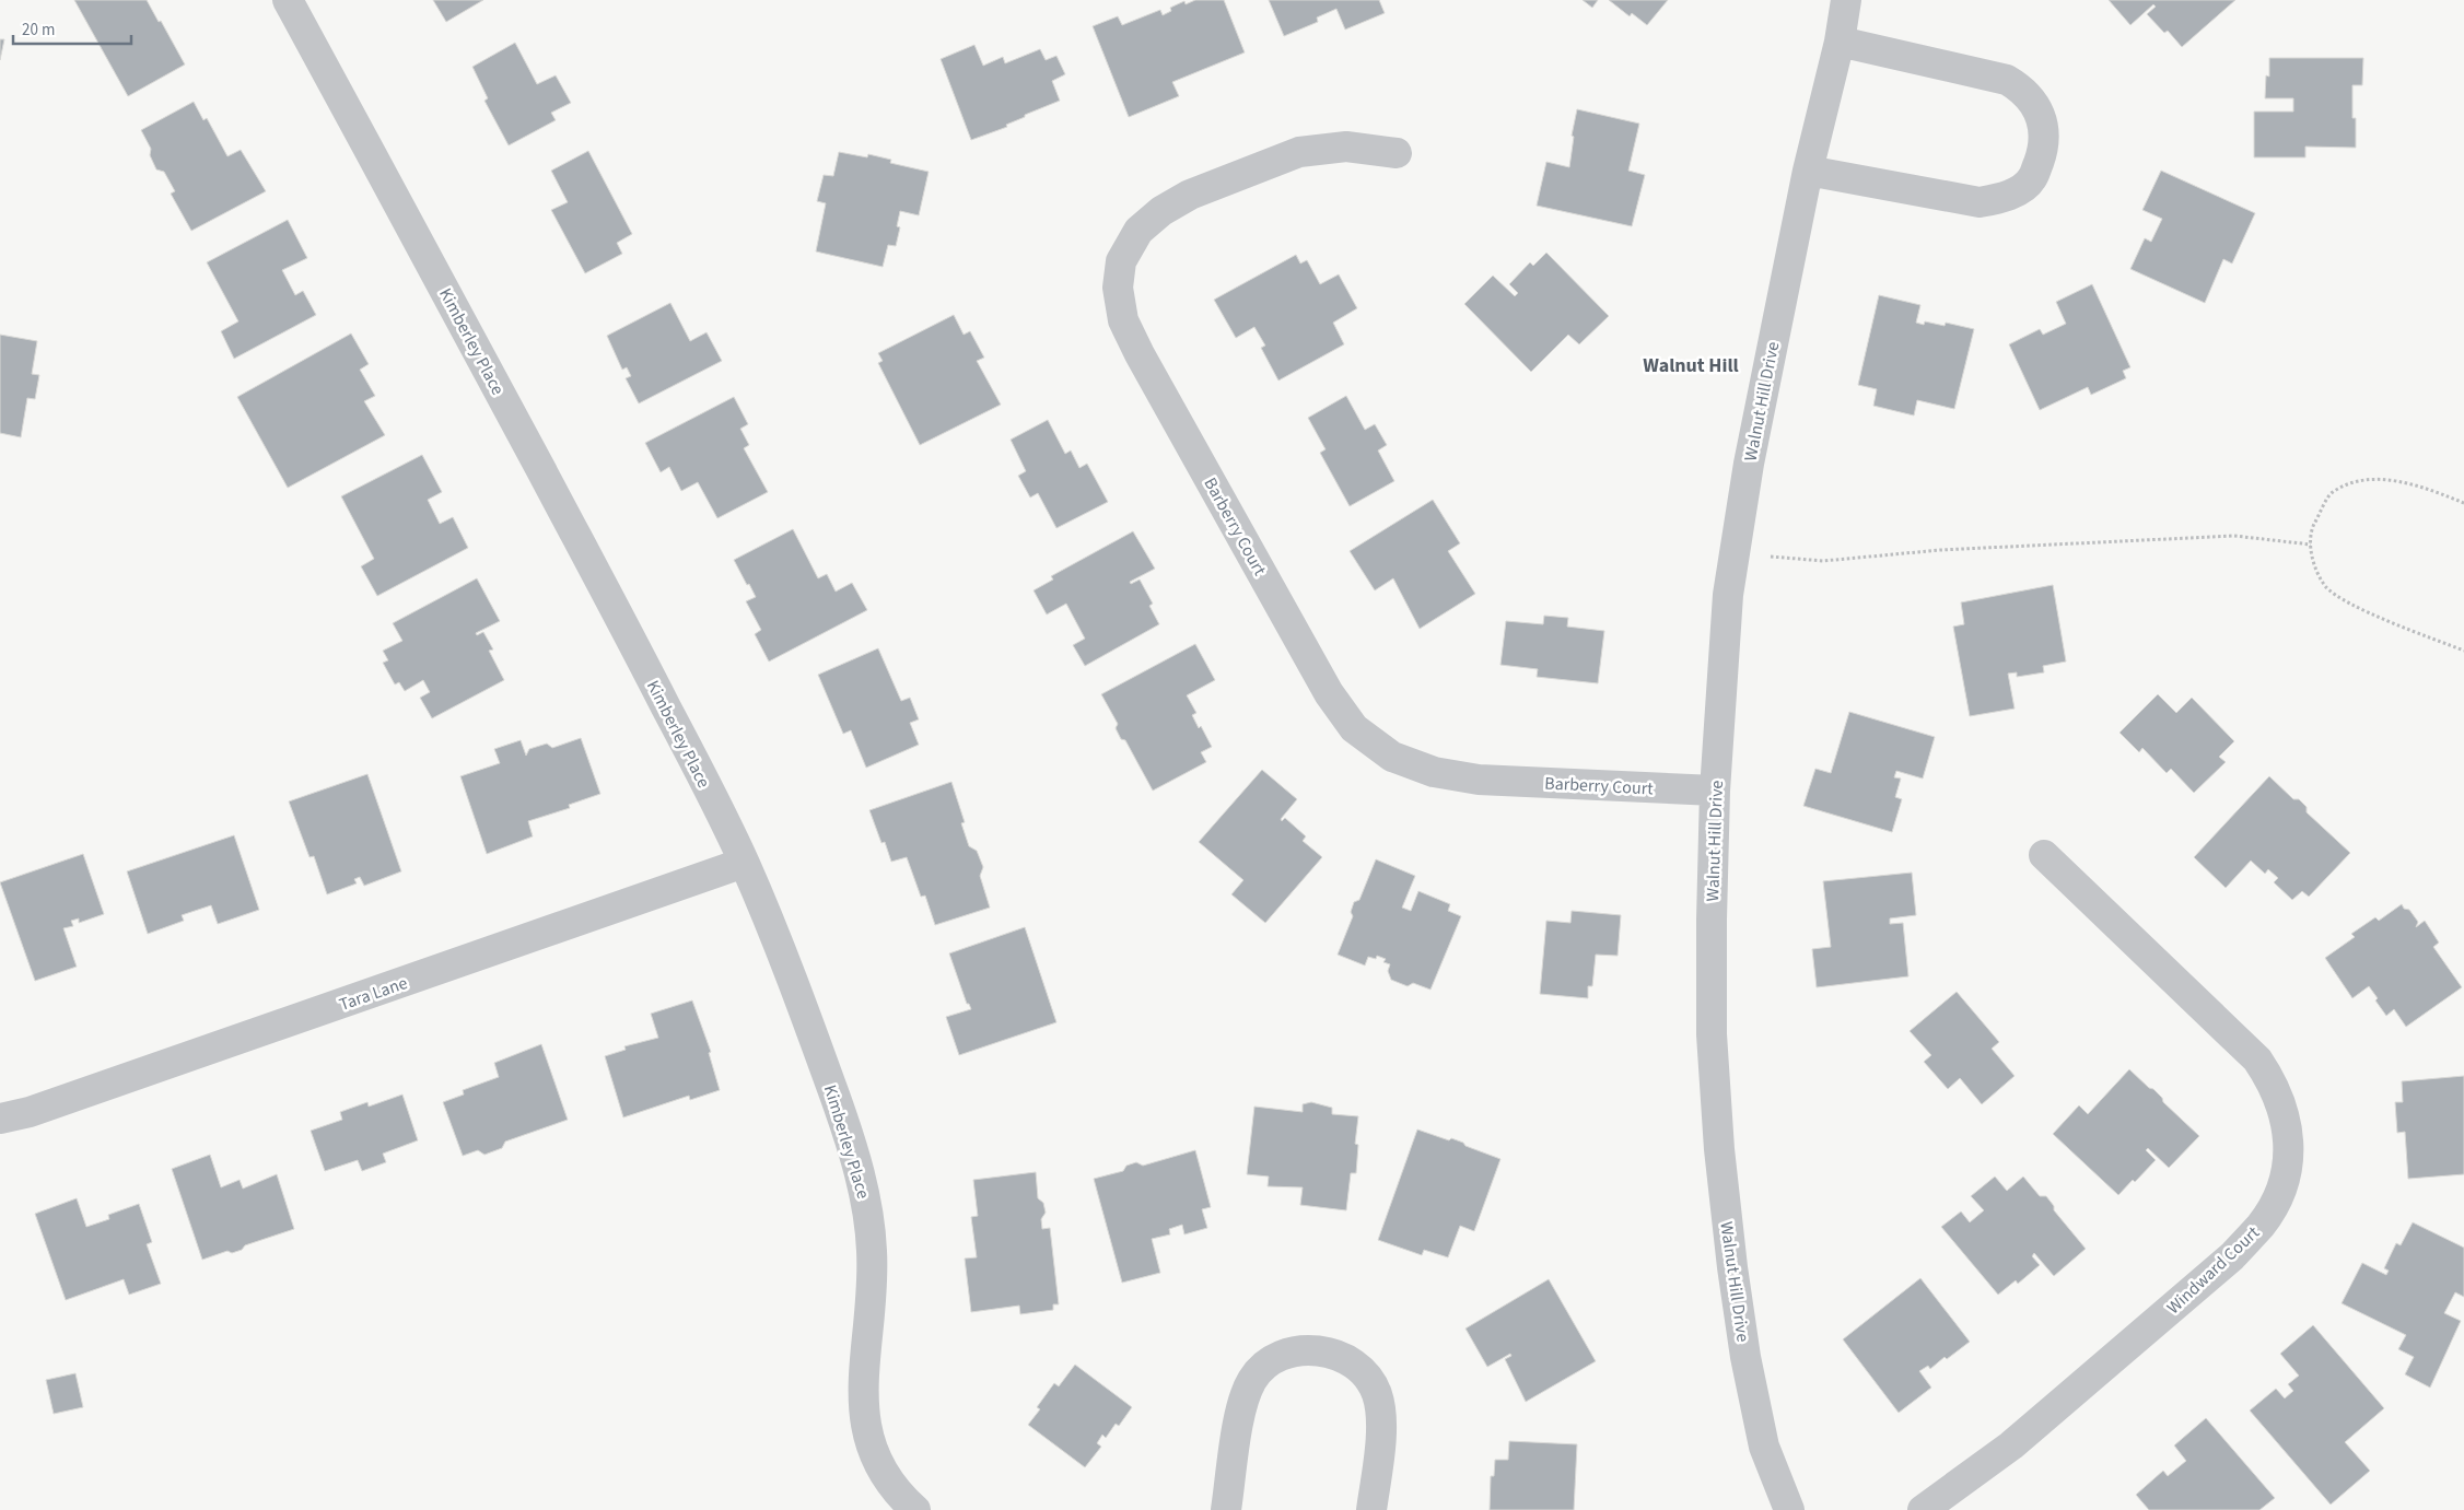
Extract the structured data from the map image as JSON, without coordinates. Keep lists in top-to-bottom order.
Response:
{
  "streets": {
    "street": [
      "Kimberley Place",
      "Walnut Hill Drive",
      "Barberry Court",
      "Tara Lane",
      "Windward Court"
    ]
  },
  "crossings": [
    ["Kimberley Place", "Tara Lane"],
    ["Walnut Hill Drive", "Barberry Court"]
  ],
  "districts": ["Walnut Hill"],
  "scale_bar": "20 m"
}
